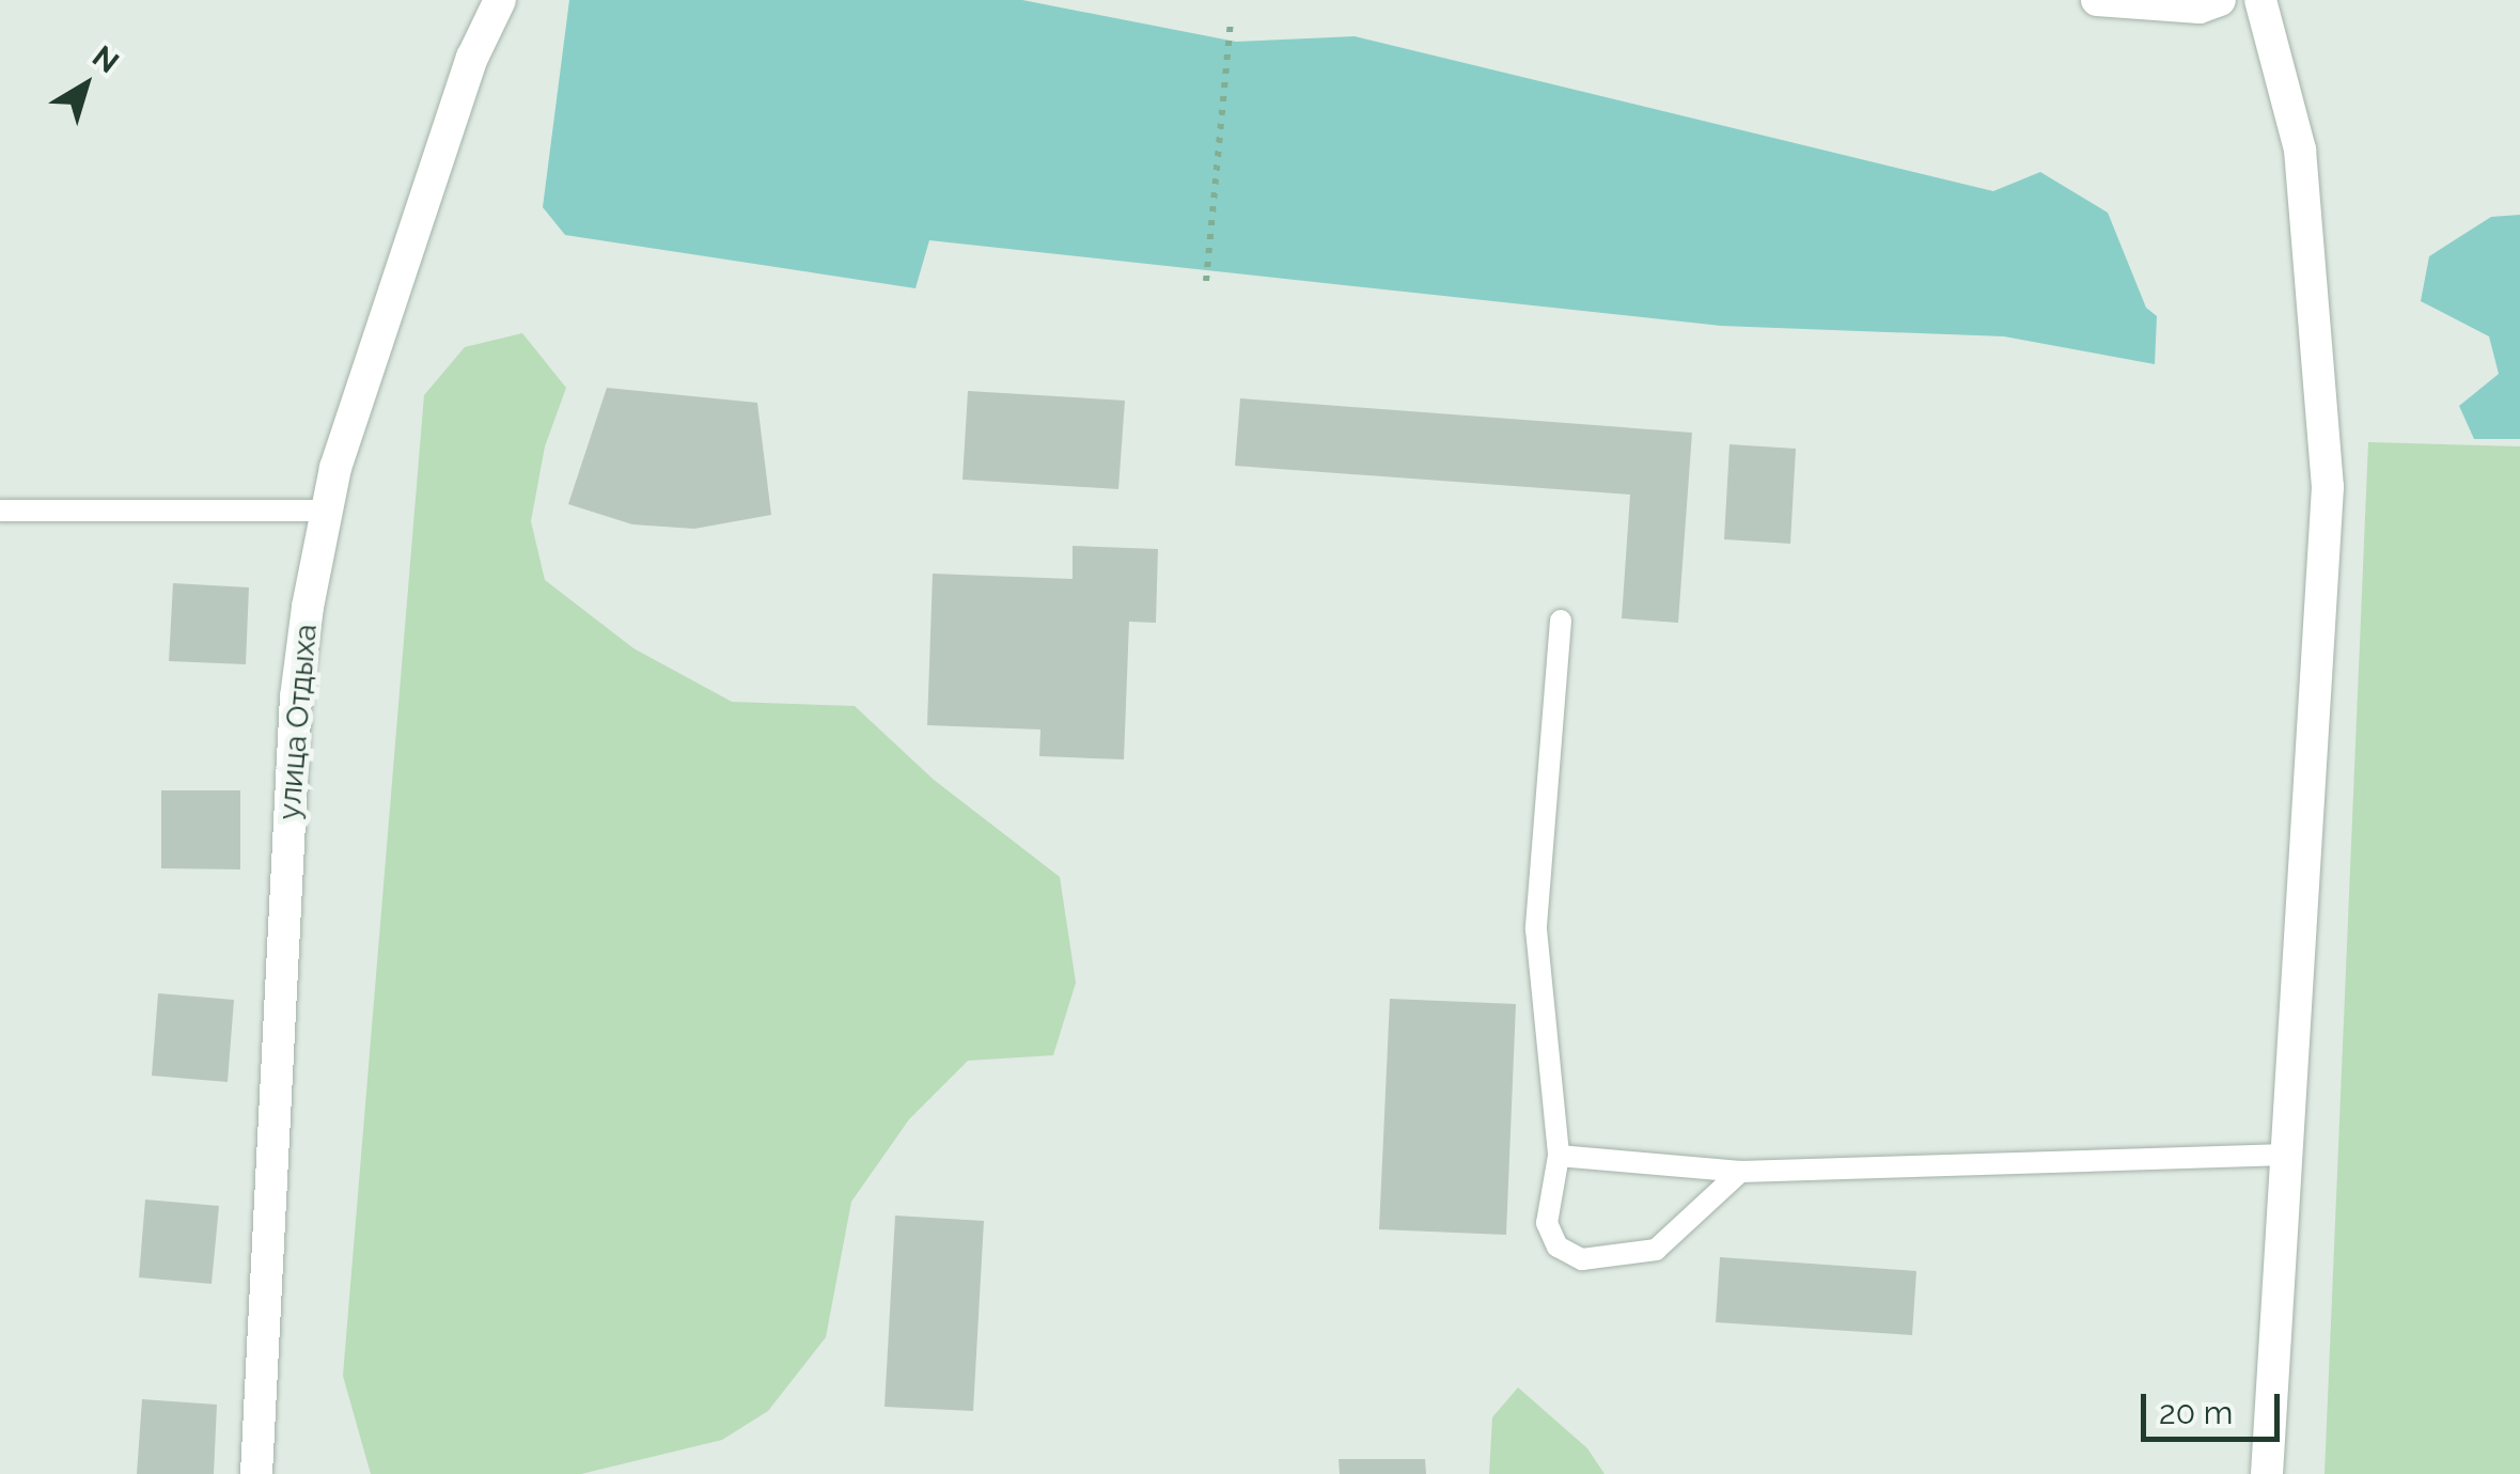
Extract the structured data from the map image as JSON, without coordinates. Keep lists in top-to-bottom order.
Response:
{
  "streets": {
    "street": ["улица Отдыха"]
  },
  "scale_bar": "20 m",
  "north": "top right"
}
